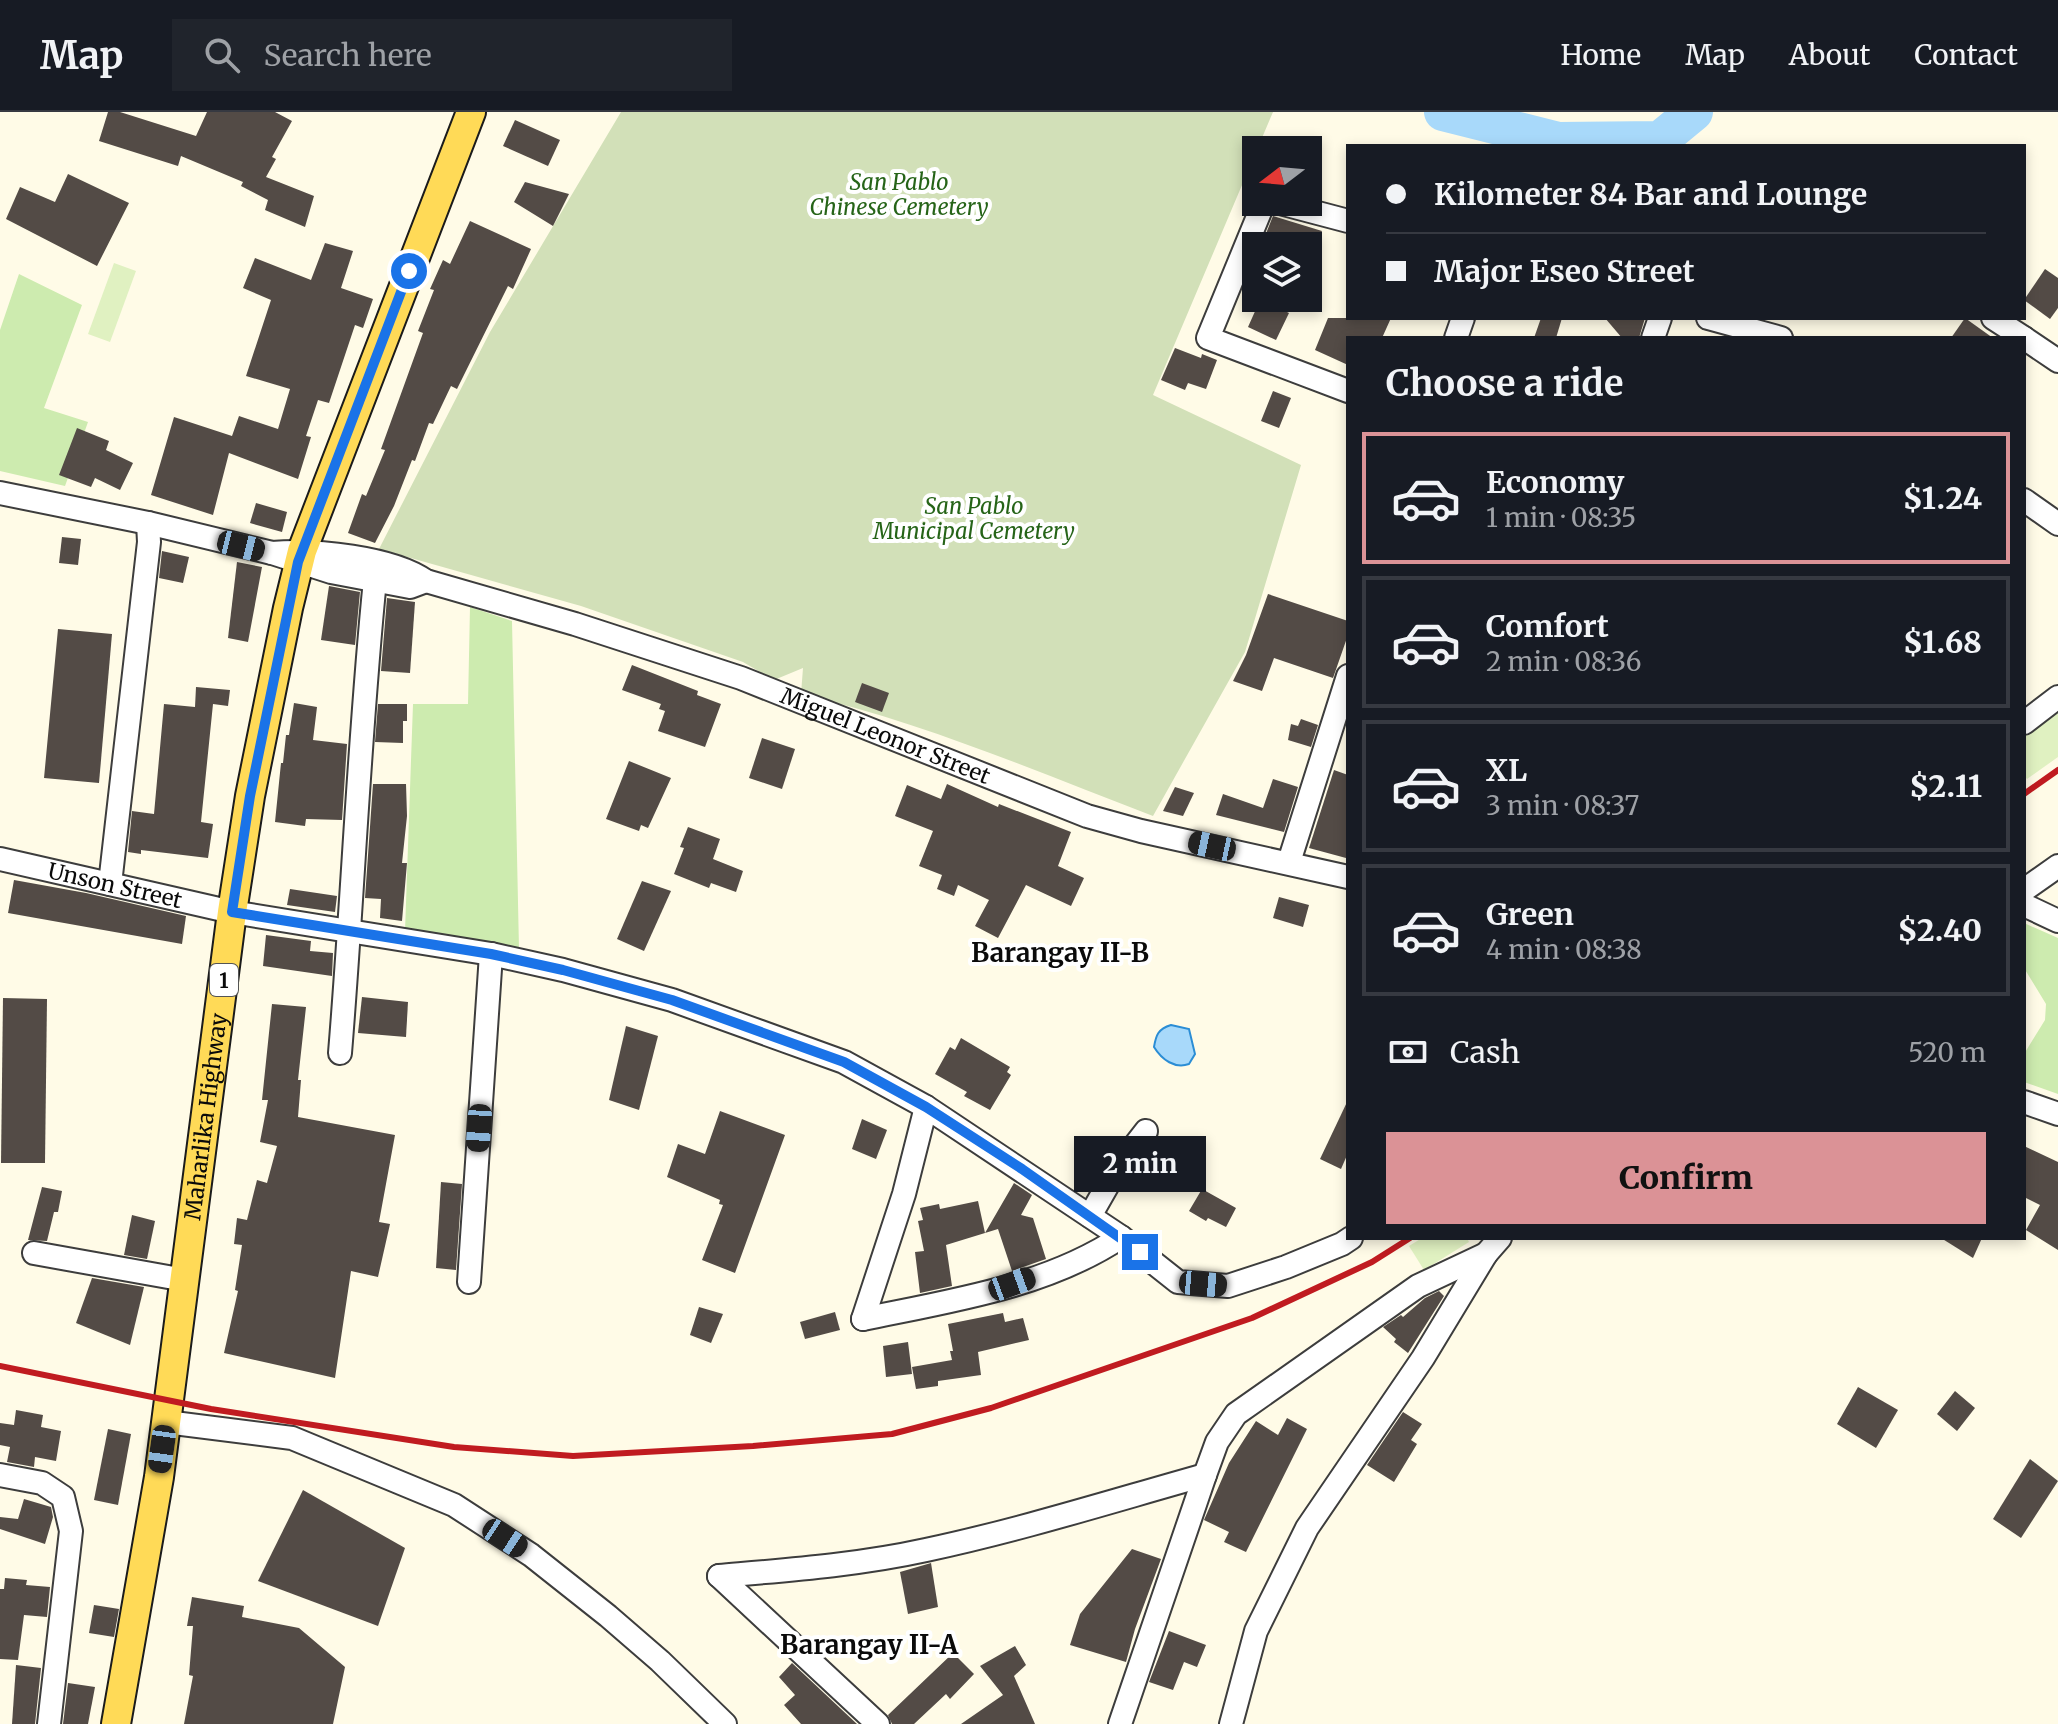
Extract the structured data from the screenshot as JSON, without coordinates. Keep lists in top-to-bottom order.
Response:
{
  "streets": {
    "main road": ["1", "Maharlika Highway"],
    "street": ["Miguel Leonor Street", "Unson Street"]
  },
  "crossings": [
    ["Miguel Leonor Street", "Maharlika Highway"],
    ["Unson Street", "Maharlika Highway"]
  ],
  "districts": ["Barangay II-B", "Barangay II-A"],
  "parks": ["San Pablo Chinese Cemetery", "San Pablo Municipal Cemetery"],
  "north": "left",
  "page": {
    "header": "Map",
    "search": "Search here",
    "nav": [
      "Home",
      "Map",
      "About",
      "Contact"
    ],
    "banner": ["Kilometer 84 Bar and Lounge", "Major Eseo Street"],
    "heading": "Choose a ride",
    "list": [
      {
        "name": "Economy",
        "note": "1 min · 08:35",
        "value": "$1.24"
      },
      {
        "name": "Comfort",
        "note": "2 min · 08:36",
        "value": "$1.68"
      },
      {
        "name": "XL",
        "note": "3 min · 08:37",
        "value": "$2.11"
      },
      {
        "name": "Green",
        "note": "4 min · 08:38",
        "value": "$2.40"
      }
    ],
    "pay": ["Cash", "520 m"],
    "buttons": "Confirm",
    "bubble": "2 min"
  }
}
